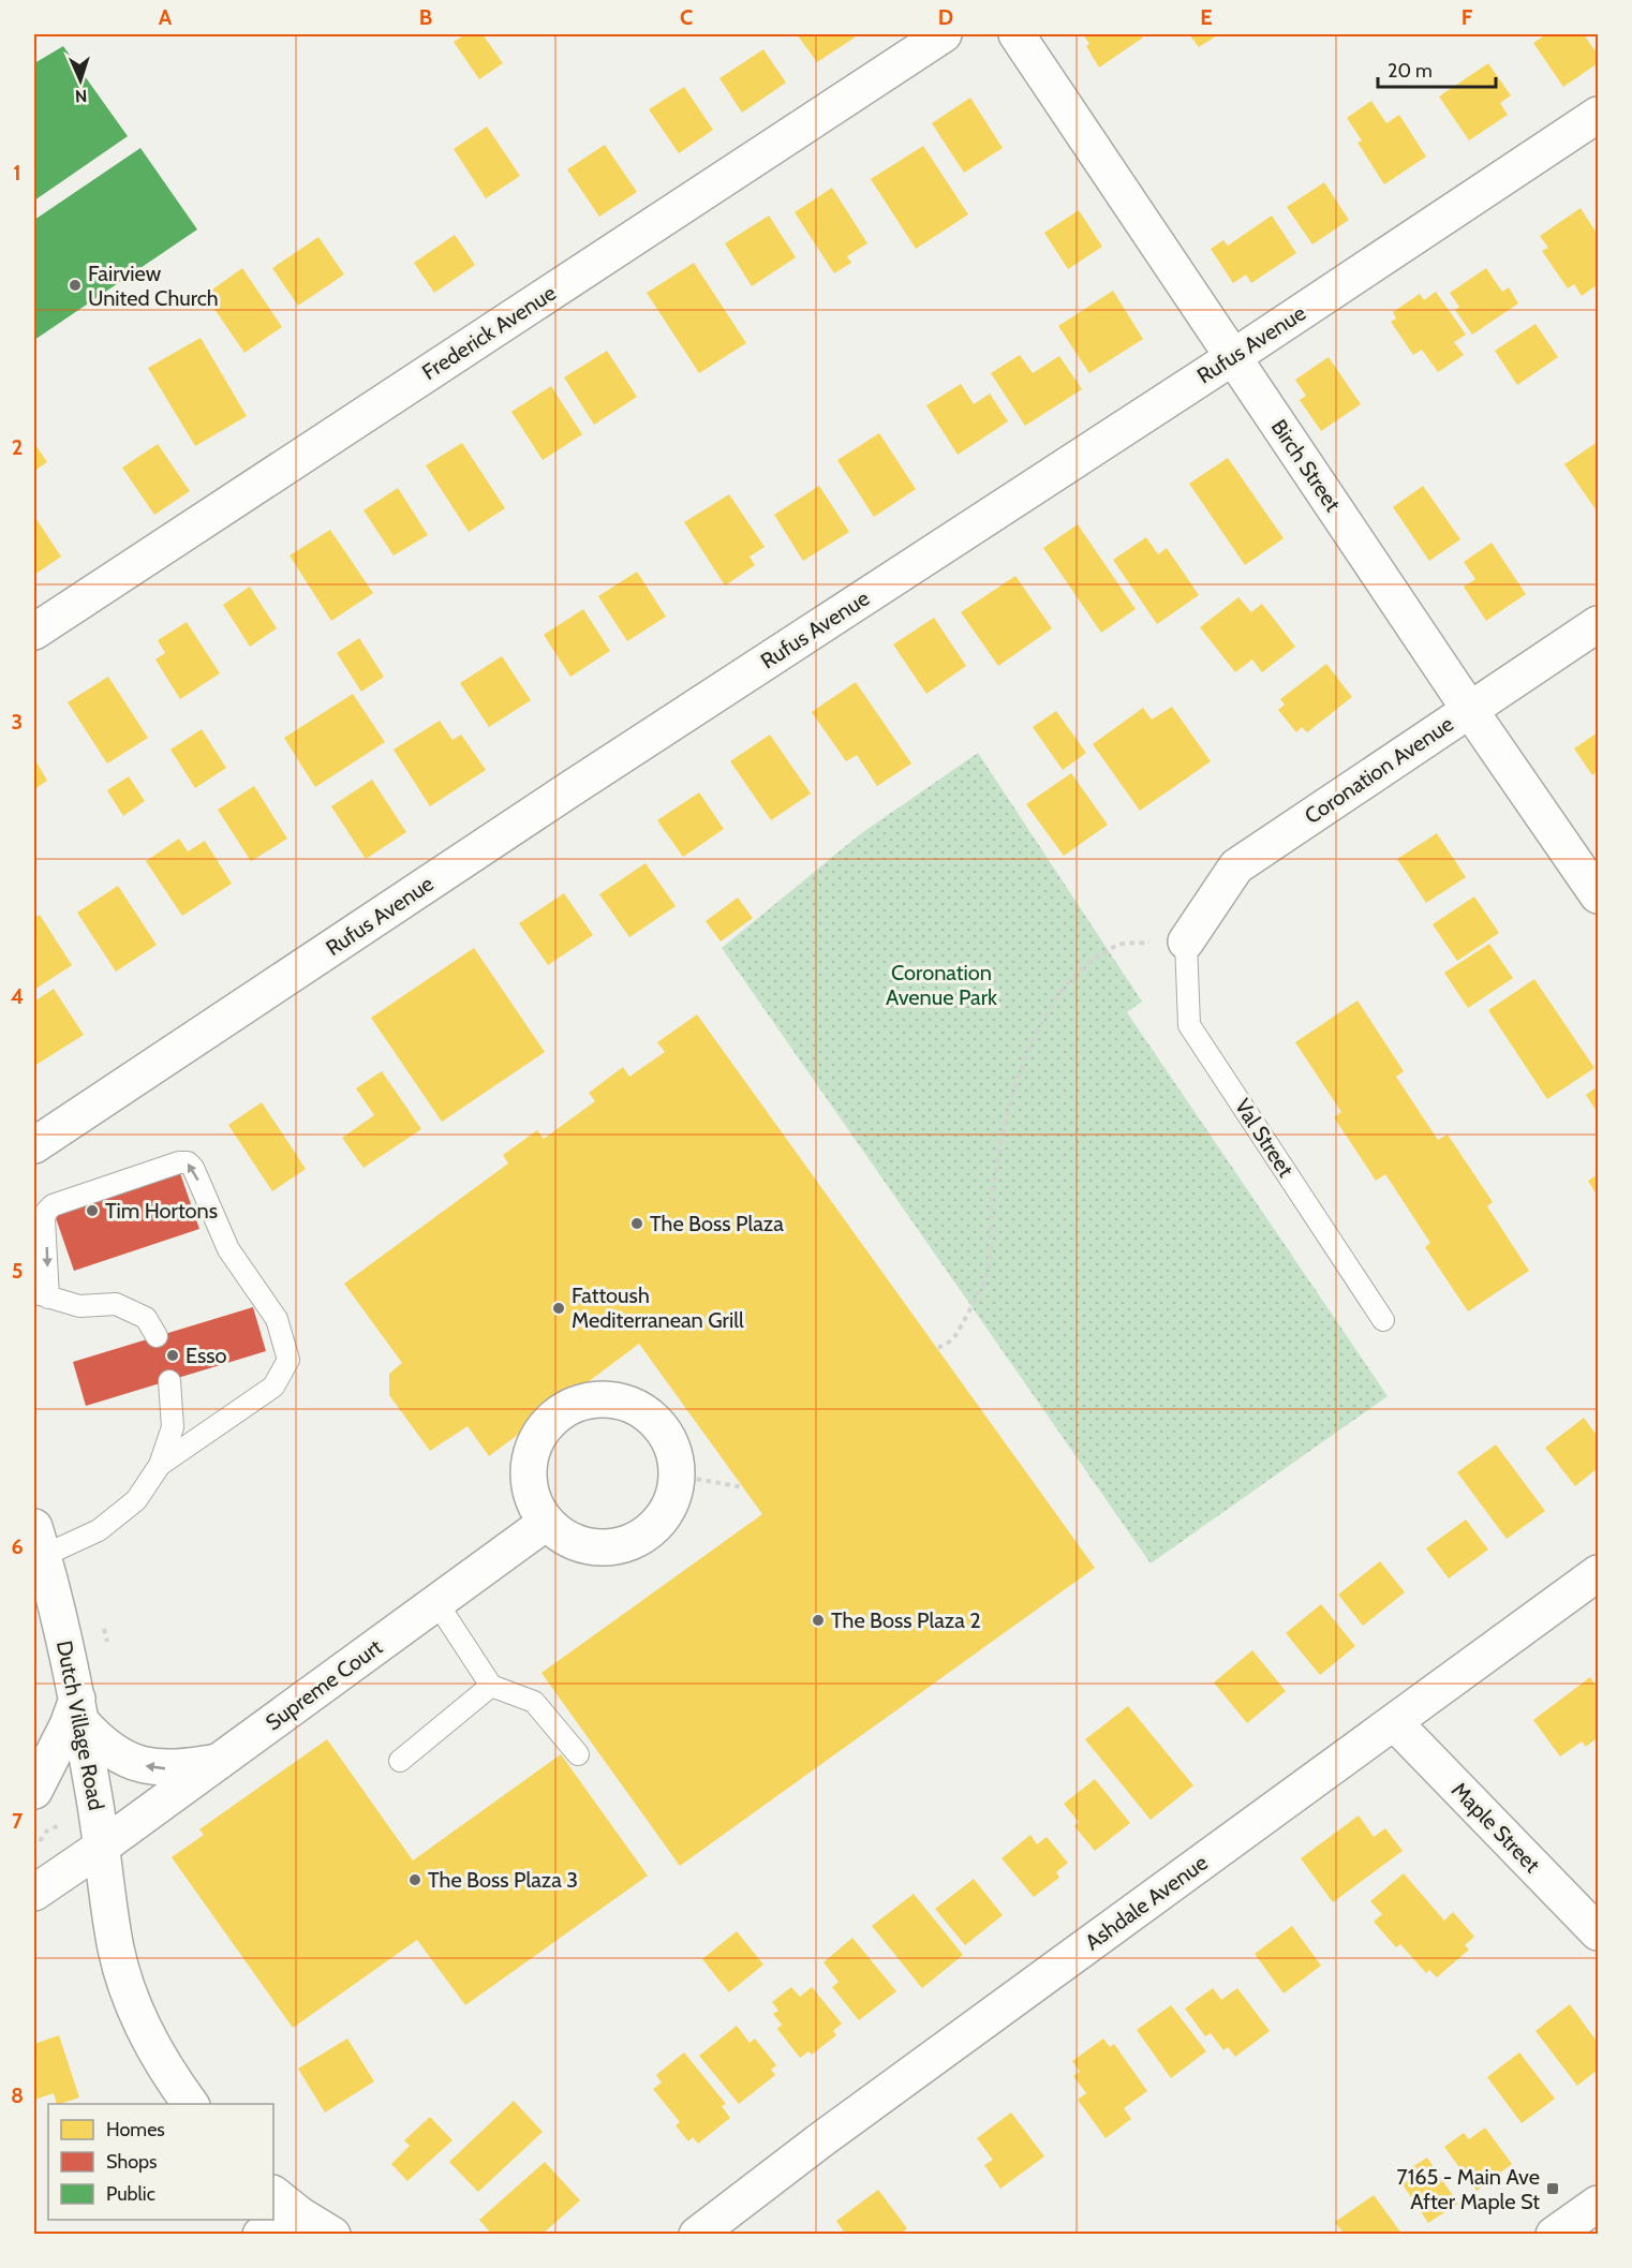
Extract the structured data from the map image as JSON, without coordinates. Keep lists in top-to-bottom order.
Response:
{
  "streets": {
    "street": [
      "Frederick Avenue",
      "Rufus Avenue",
      "Birch Street",
      "Coronation Avenue",
      "Supreme Court",
      "Dutch Village Road",
      "Maple Street",
      "Ashdale Avenue"
    ],
    "lane": ["Val Street"]
  },
  "crossings": [
    ["Rufus Avenue", "Birch Street"],
    ["Birch Street", "Coronation Avenue"],
    ["Coronation Avenue", "Val Street"],
    ["Supreme Court", "Dutch Village Road"],
    ["Maple Street", "Ashdale Avenue"]
  ],
  "parks": ["Coronation Avenue Park"],
  "places": {
    "other": [
      "Fairview United Church",
      "Tim Hortons",
      "The Boss Plaza",
      "Fattoush Mediterranean Grill",
      "Esso",
      "The Boss Plaza 2",
      "The Boss Plaza 3"
    ],
    "transit": ["7165 - Main Ave After Maple St"]
  },
  "legend": ["Homes", "Shops", "Public"],
  "scale_bar": "20 m",
  "north": "bottom",
  "grid": {
    "columns": [
      "A",
      "B",
      "C",
      "D",
      "E",
      "F"
    ],
    "rows": [
      "1",
      "2",
      "3",
      "4",
      "5",
      "6",
      "7",
      "8"
    ]
  }
}
